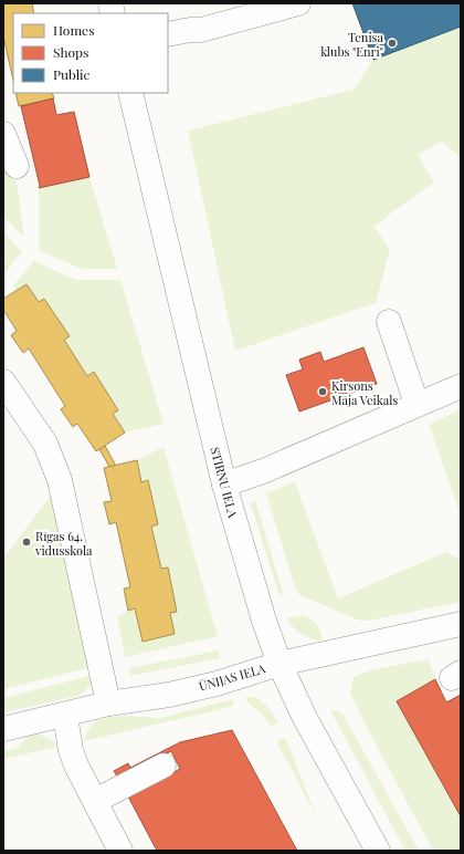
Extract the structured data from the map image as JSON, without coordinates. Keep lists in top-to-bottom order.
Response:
{
  "streets": {
    "street": ["STIRNU IELA", "ŪNIJAS IELA"]
  },
  "crossings": [
    ["STIRNU IELA", "ŪNIJAS IELA"]
  ],
  "places": ["Tenisa klubs \"Enri\"", "Ķirsons Māja Veikals", "Rīgas 64. vidusskola"],
  "legend": ["Homes", "Shops", "Public"]
}
